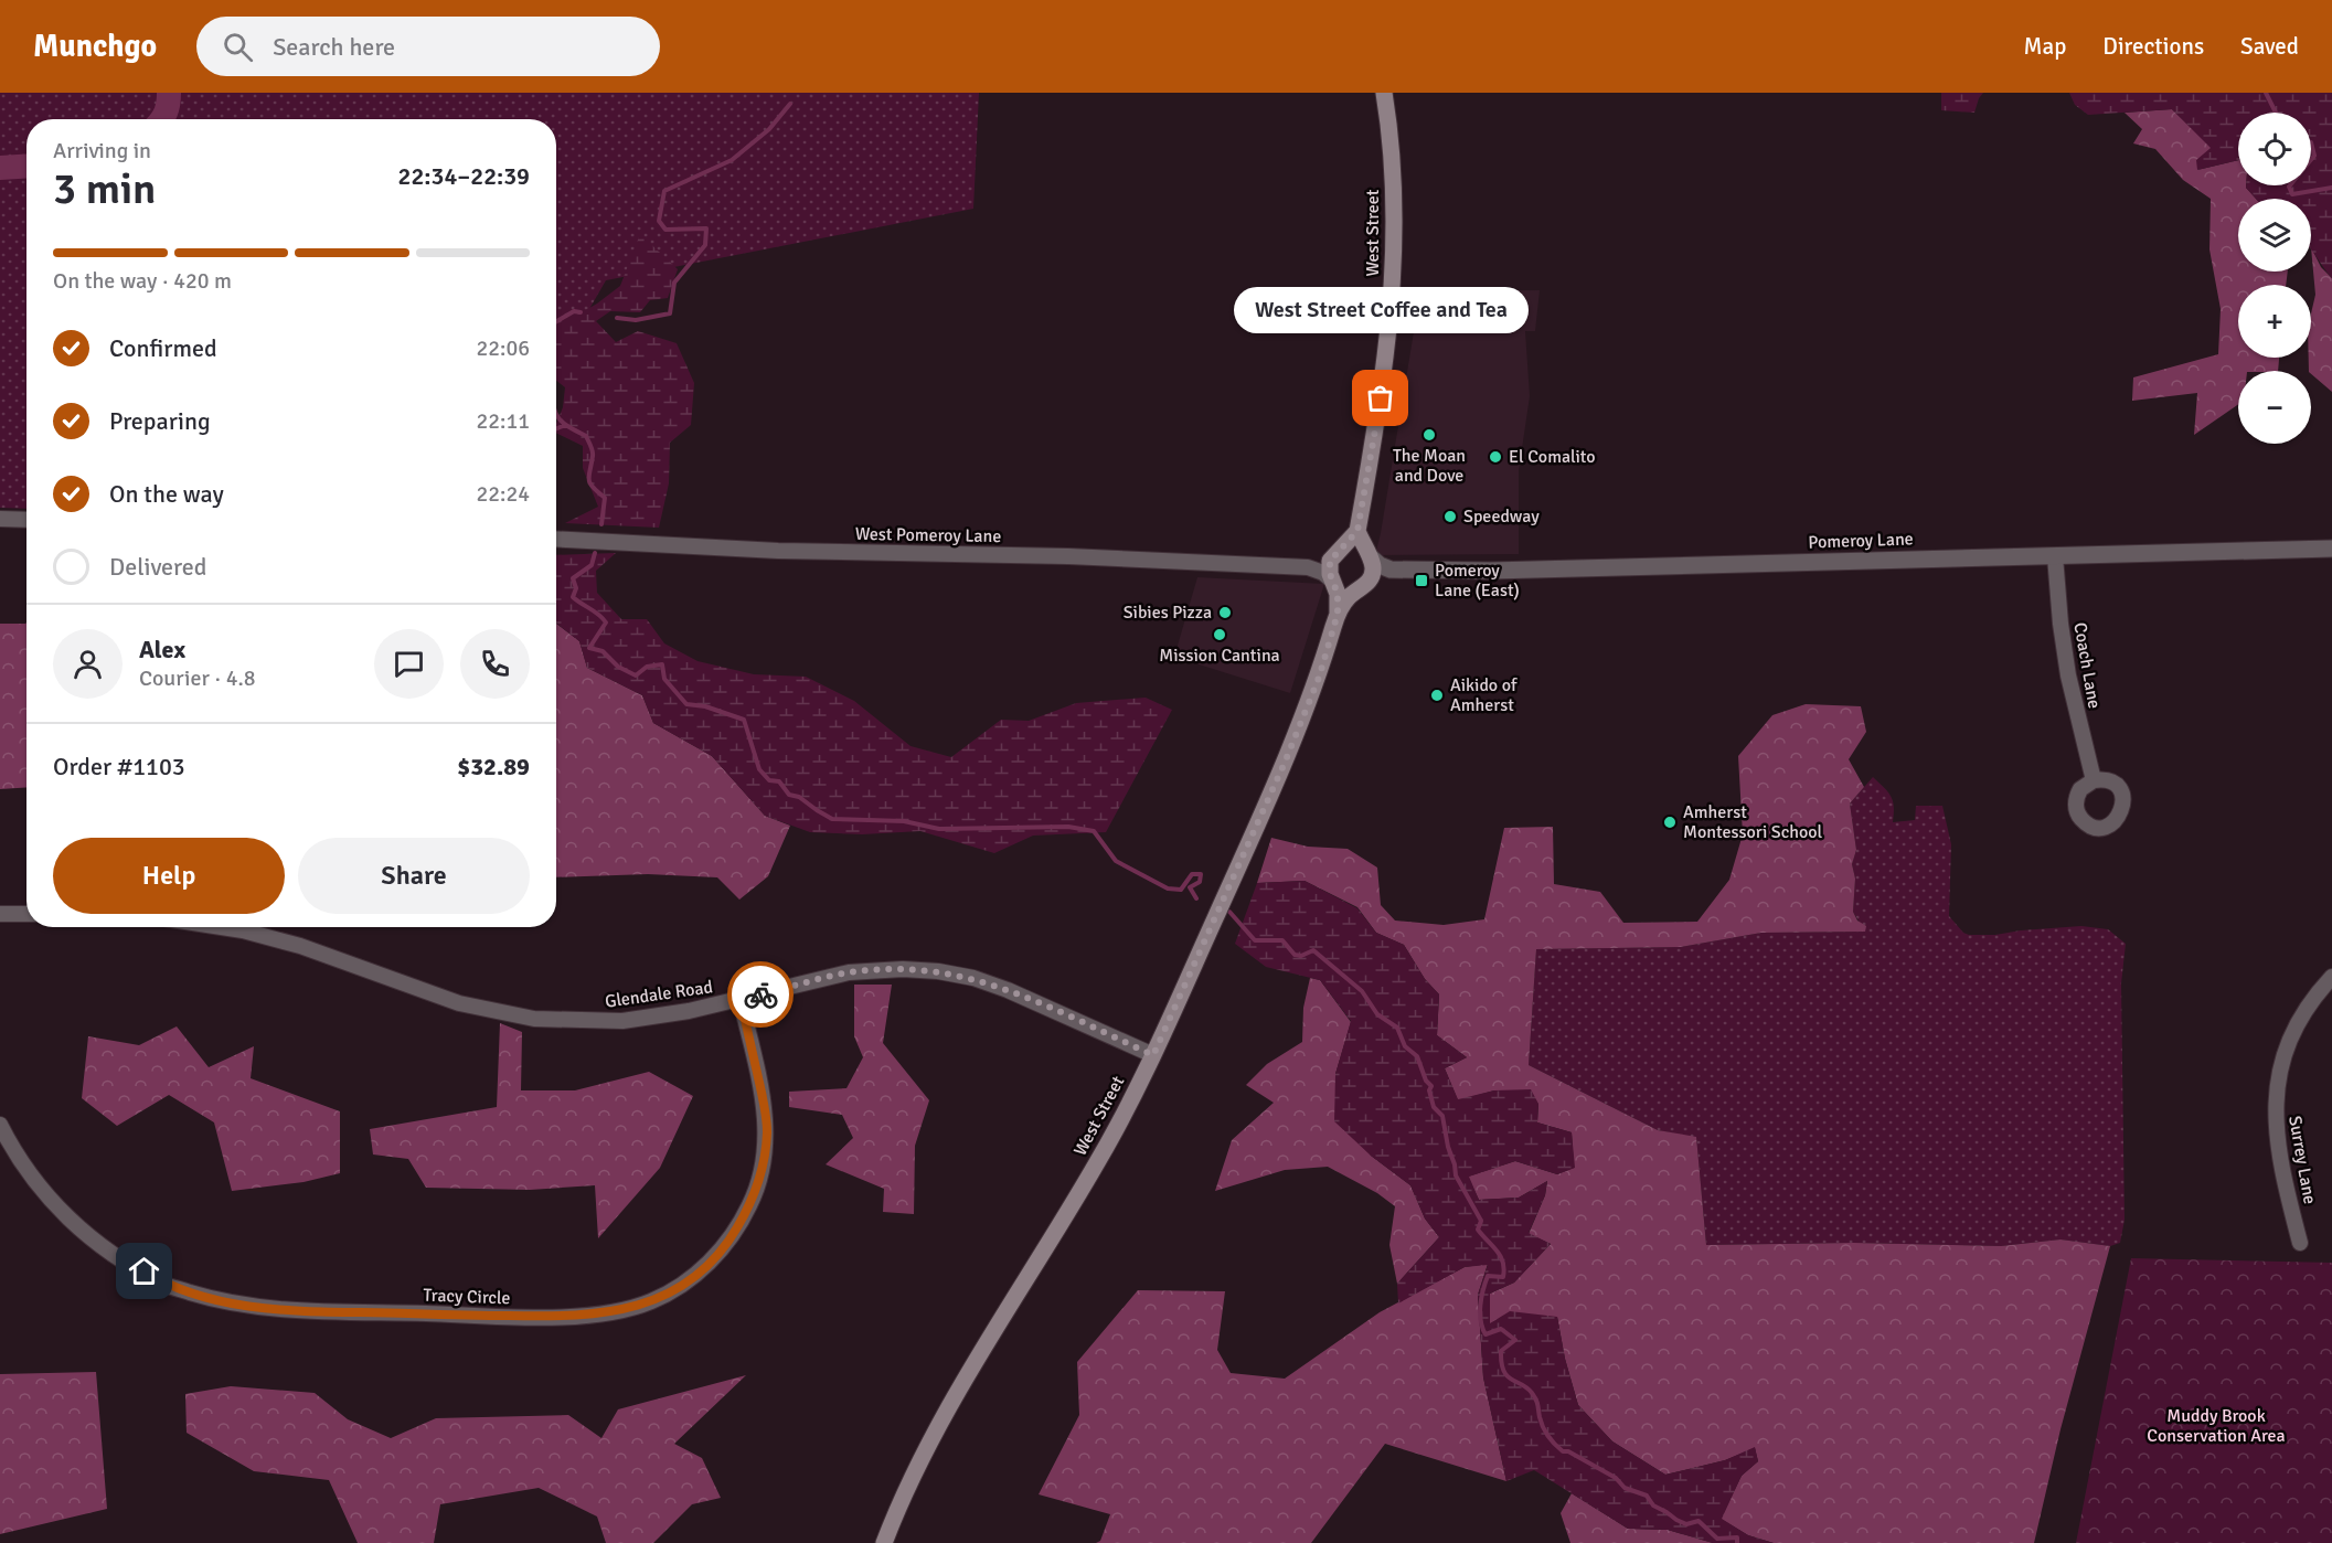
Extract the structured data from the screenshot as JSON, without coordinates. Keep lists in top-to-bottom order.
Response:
{
  "streets": {
    "main road": ["West Street"],
    "street": [
      "West Pomeroy Lane",
      "Pomeroy Lane",
      "Coach Lane",
      "Glendale Road",
      "Surrey Lane",
      "Tracy Circle"
    ]
  },
  "crossings": [
    ["West Street", "West Pomeroy Lane"],
    ["West Street", "Glendale Road"],
    ["Pomeroy Lane", "Coach Lane"],
    ["Glendale Road", "Tracy Circle"]
  ],
  "parks": ["Muddy Brook Conservation Area"],
  "places": {
    "other": [
      "West Street Coffee and Tea",
      "The Moan and Dove",
      "El Comalito",
      "Speedway",
      "Sibies Pizza",
      "Mission Cantina",
      "Aikido of Amherst",
      "Amherst Montessori School"
    ],
    "transit": ["Pomeroy Lane (East)"]
  },
  "page": {
    "header": "Munchgo",
    "search": "Search here",
    "nav": ["Map", "Directions", "Saved"],
    "map_buttons": ["+", "−"],
    "heading": ["3 min", "Arriving in", "22:34–22:39"],
    "panel": [
      "Alex",
      "Courier · 4.8",
      "Order #1103",
      "$32.89"
    ],
    "bar": "On the way · 420 m",
    "bubble": "West Street Coffee and Tea",
    "list": [
      ["Confirmed", "22:06"],
      ["Preparing", "22:11"],
      ["On the way", "22:24"],
      "Delivered"
    ],
    "buttons": ["Help", "Share"]
  }
}
